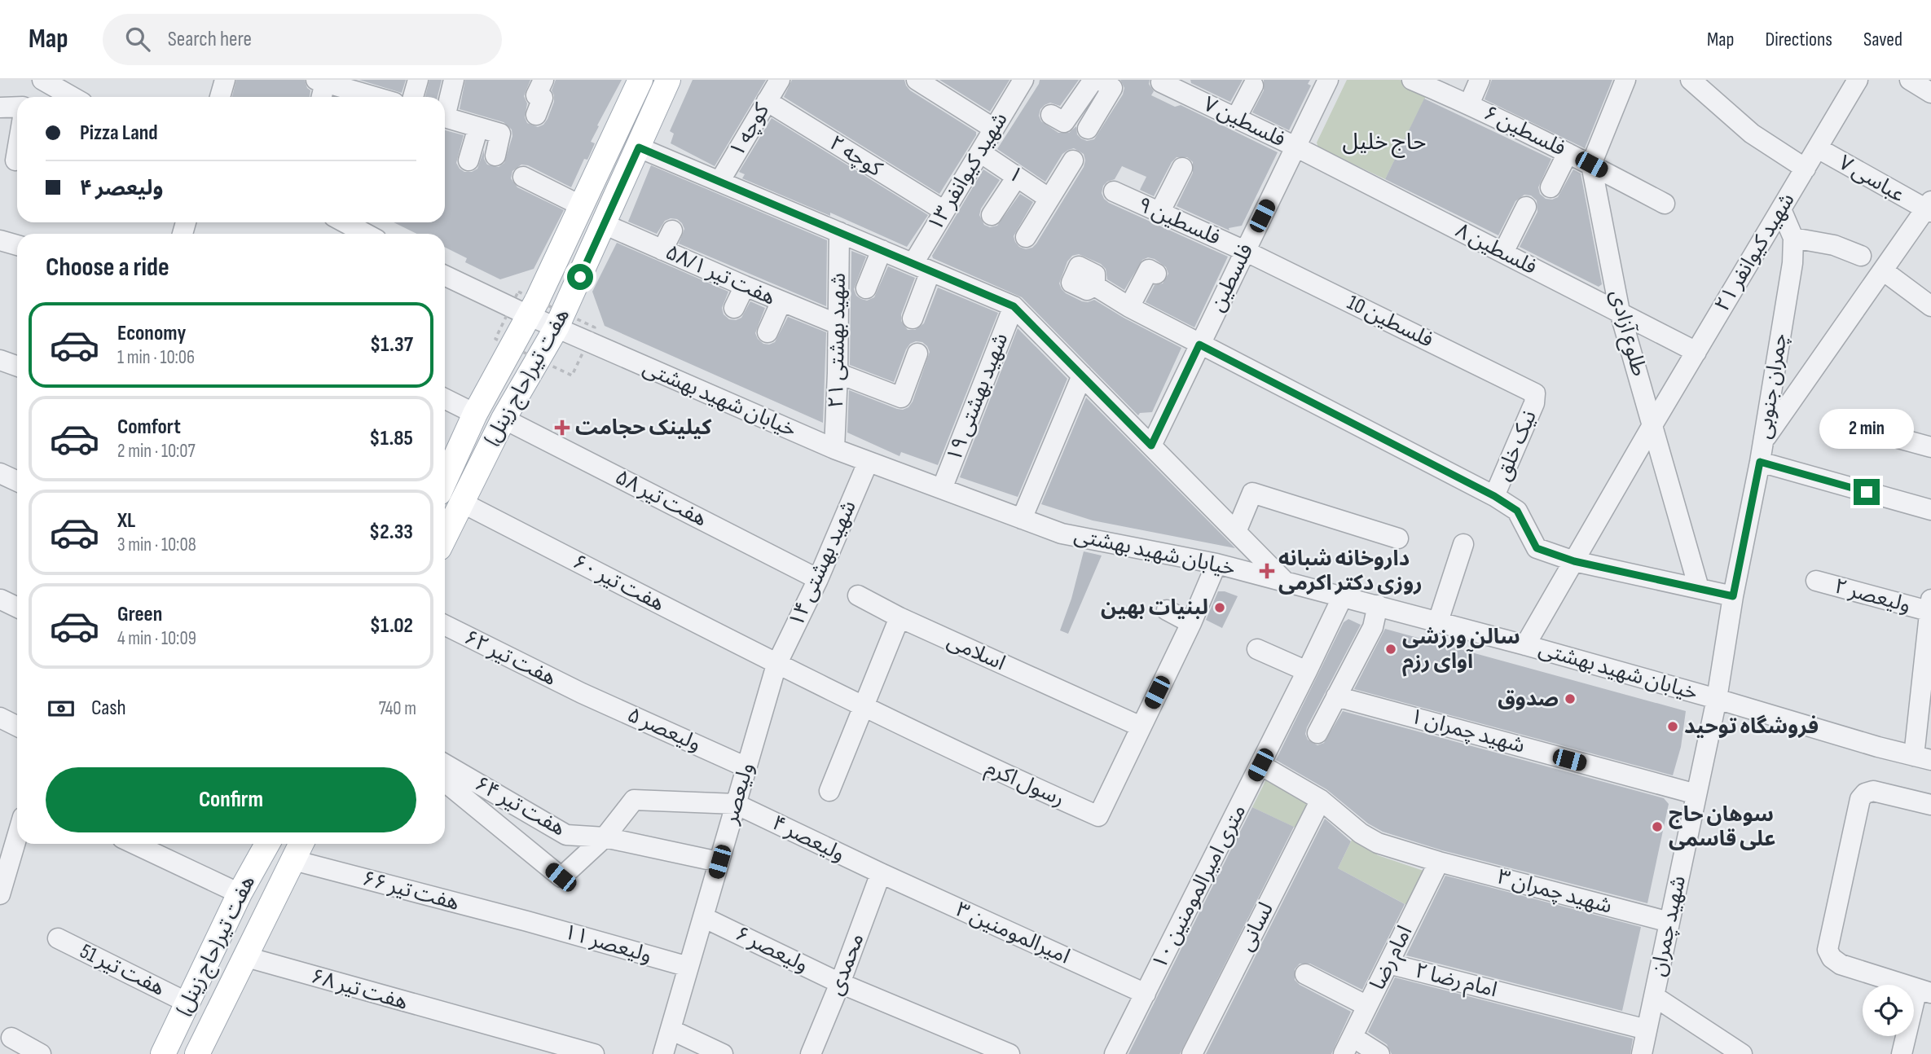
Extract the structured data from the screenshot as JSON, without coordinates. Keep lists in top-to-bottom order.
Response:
{
  "streets": {
    "main road": ["هفت تیر(حاج زینل)"],
    "street": [
      "فلسطین ۷",
      "کوچه ۱",
      "فلسطین ۶",
      "کوچه ۲",
      "شهید کیوانفر ۱۳",
      "۱",
      "عباسی ۷",
      "فلسطین ۹",
      "فلسطین ۸",
      "شهید کیوانفر ۲۱",
      "هفت تیر ۵۸/۱",
      "فلسطین",
      "فلسطین 10",
      "طلوع آزادی",
      "شهید بهشتی ۲۱",
      "چمران جنوبی",
      "شهید بهشتی ۱۹",
      "خیابان شهید بهشتی",
      "نیک خلق",
      "هفت تیر ۵۸",
      "شهید بهشتی ۱۴",
      "هفت تیر ۶۰",
      "ولیعصر ۲",
      "اسلامی",
      "هفت تیر ۶۲",
      "ولیعصر ۵",
      "شهید چمران ۱",
      "رسول اکرم",
      "ولیعصر",
      "هفت تیر ۶۴",
      "ولیعصر ۴",
      "۱۰ متری امیرالمومنین",
      "هفت تیر ۶۶",
      "شهید چمران ۳",
      "شهید چمران",
      "لسانی",
      "امیرالمومنین ۳",
      "ولیعصر ۱۱",
      "ولیعصر ۶",
      "امام رضا",
      "محمدی",
      "هفت تیر 51",
      "امام رضا ۲",
      "هفت تیر ۶۸"
    ]
  },
  "crossings": [
    ["فلسطین ۷", "فلسطین ۸"],
    ["فلسطین ۷", "فلسطین"],
    ["کوچه ۱", "کوچه ۲"],
    ["فلسطین ۶", "طلوع آزادی"],
    ["کوچه ۲", "شهید کیوانفر ۱۳"],
    ["شهید کیوانفر ۱۳", "۱"],
    ["عباسی ۷", "شهید کیوانفر ۲۱"],
    ["فلسطین ۹", "فلسطین"],
    ["فلسطین ۹", "فلسطین 10"],
    ["فلسطین ۸", "شهید کیوانفر ۲۱"],
    ["فلسطین ۸", "فلسطین"],
    ["فلسطین ۸", "طلوع آزادی"],
    ["شهید کیوانفر ۲۱", "طلوع آزادی"],
    ["شهید کیوانفر ۲۱", "چمران جنوبی"],
    ["شهید کیوانفر ۲۱", "خیابان شهید بهشتی"],
    ["هفت تیر ۵۸/۱", "شهید بهشتی ۲۱"],
    ["هفت تیر ۵۸/۱", "هفت تیر(حاج زینل)"],
    ["فلسطین", "فلسطین 10"],
    ["فلسطین 10", "نیک خلق"],
    ["شهید بهشتی ۲۱", "خیابان شهید بهشتی"],
    ["هفت تیر(حاج زینل)", "خیابان شهید بهشتی"],
    ["هفت تیر(حاج زینل)", "هفت تیر ۵۸"],
    ["هفت تیر(حاج زینل)", "هفت تیر ۶۰"],
    ["هفت تیر(حاج زینل)", "هفت تیر ۶۶"],
    ["هفت تیر(حاج زینل)", "هفت تیر 51"],
    ["هفت تیر(حاج زینل)", "هفت تیر ۶۸"],
    ["چمران جنوبی", "خیابان شهید بهشتی"],
    ["چمران جنوبی", "شهید چمران"],
    ["شهید بهشتی ۱۹", "خیابان شهید بهشتی"],
    ["خیابان شهید بهشتی", "شهید بهشتی ۱۴"],
    ["خیابان شهید بهشتی", "۱۰ متری امیرالمومنین"],
    ["خیابان شهید بهشتی", "شهید چمران"],
    ["هفت تیر ۵۸", "شهید بهشتی ۱۴"],
    ["شهید بهشتی ۱۴", "هفت تیر ۶۰"],
    ["شهید بهشتی ۱۴", "ولیعصر"],
    ["هفت تیر ۶۰", "ولیعصر"],
    ["اسلامی", "رسول اکرم"],
    ["هفت تیر ۶۲", "ولیعصر ۵"],
    ["ولیعصر ۵", "ولیعصر"],
    ["شهید چمران ۱", "شهید چمران"],
    ["ولیعصر", "هفت تیر ۶۴"],
    ["ولیعصر", "ولیعصر ۴"],
    ["ولیعصر", "ولیعصر ۱۱"],
    ["ولیعصر", "ولیعصر ۶"],
    ["ولیعصر ۴", "امیرالمومنین ۳"],
    ["ولیعصر ۴", "محمدی"],
    ["۱۰ متری امیرالمومنین", "شهید چمران ۳"],
    ["۱۰ متری امیرالمومنین", "امیرالمومنین ۳"],
    ["هفت تیر ۶۶", "ولیعصر ۱۱"],
    ["شهید چمران ۳", "شهید چمران"],
    ["شهید چمران ۳", "لسانی"],
    ["شهید چمران ۳", "امام رضا"],
    ["شهید چمران", "امام رضا ۲"],
    ["امیرالمومنین ۳", "محمدی"],
    ["ولیعصر ۶", "محمدی"],
    ["امام رضا", "امام رضا ۲"]
  ],
  "districts": ["حاج خلیل"],
  "places": {
    "health": ["کیلینک حجامت", "داروخانه شبانه روزی دکتر اکرمی"],
    "other": [
      "لبنیات بهین",
      "سالن ورزشی آوای رزم",
      "صدوق",
      "فروشگاه توحید",
      "سوهان حاج علی قاسمی"
    ]
  },
  "page": {
    "header": "Map",
    "search": "Search here",
    "nav": ["Map", "Directions", "Saved"],
    "banner": ["Pizza Land", "ولیعصر ۴"],
    "heading": "Choose a ride",
    "list": [
      {
        "name": "Economy",
        "note": "1 min · 10:06",
        "value": "$1.37"
      },
      {
        "name": "Comfort",
        "note": "2 min · 10:07",
        "value": "$1.85"
      },
      {
        "name": "XL",
        "note": "3 min · 10:08",
        "value": "$2.33"
      },
      {
        "name": "Green",
        "note": "4 min · 10:09",
        "value": "$1.02"
      }
    ],
    "bubble": "2 min",
    "pay": ["Cash", "740 m"],
    "buttons": "Confirm"
  }
}
